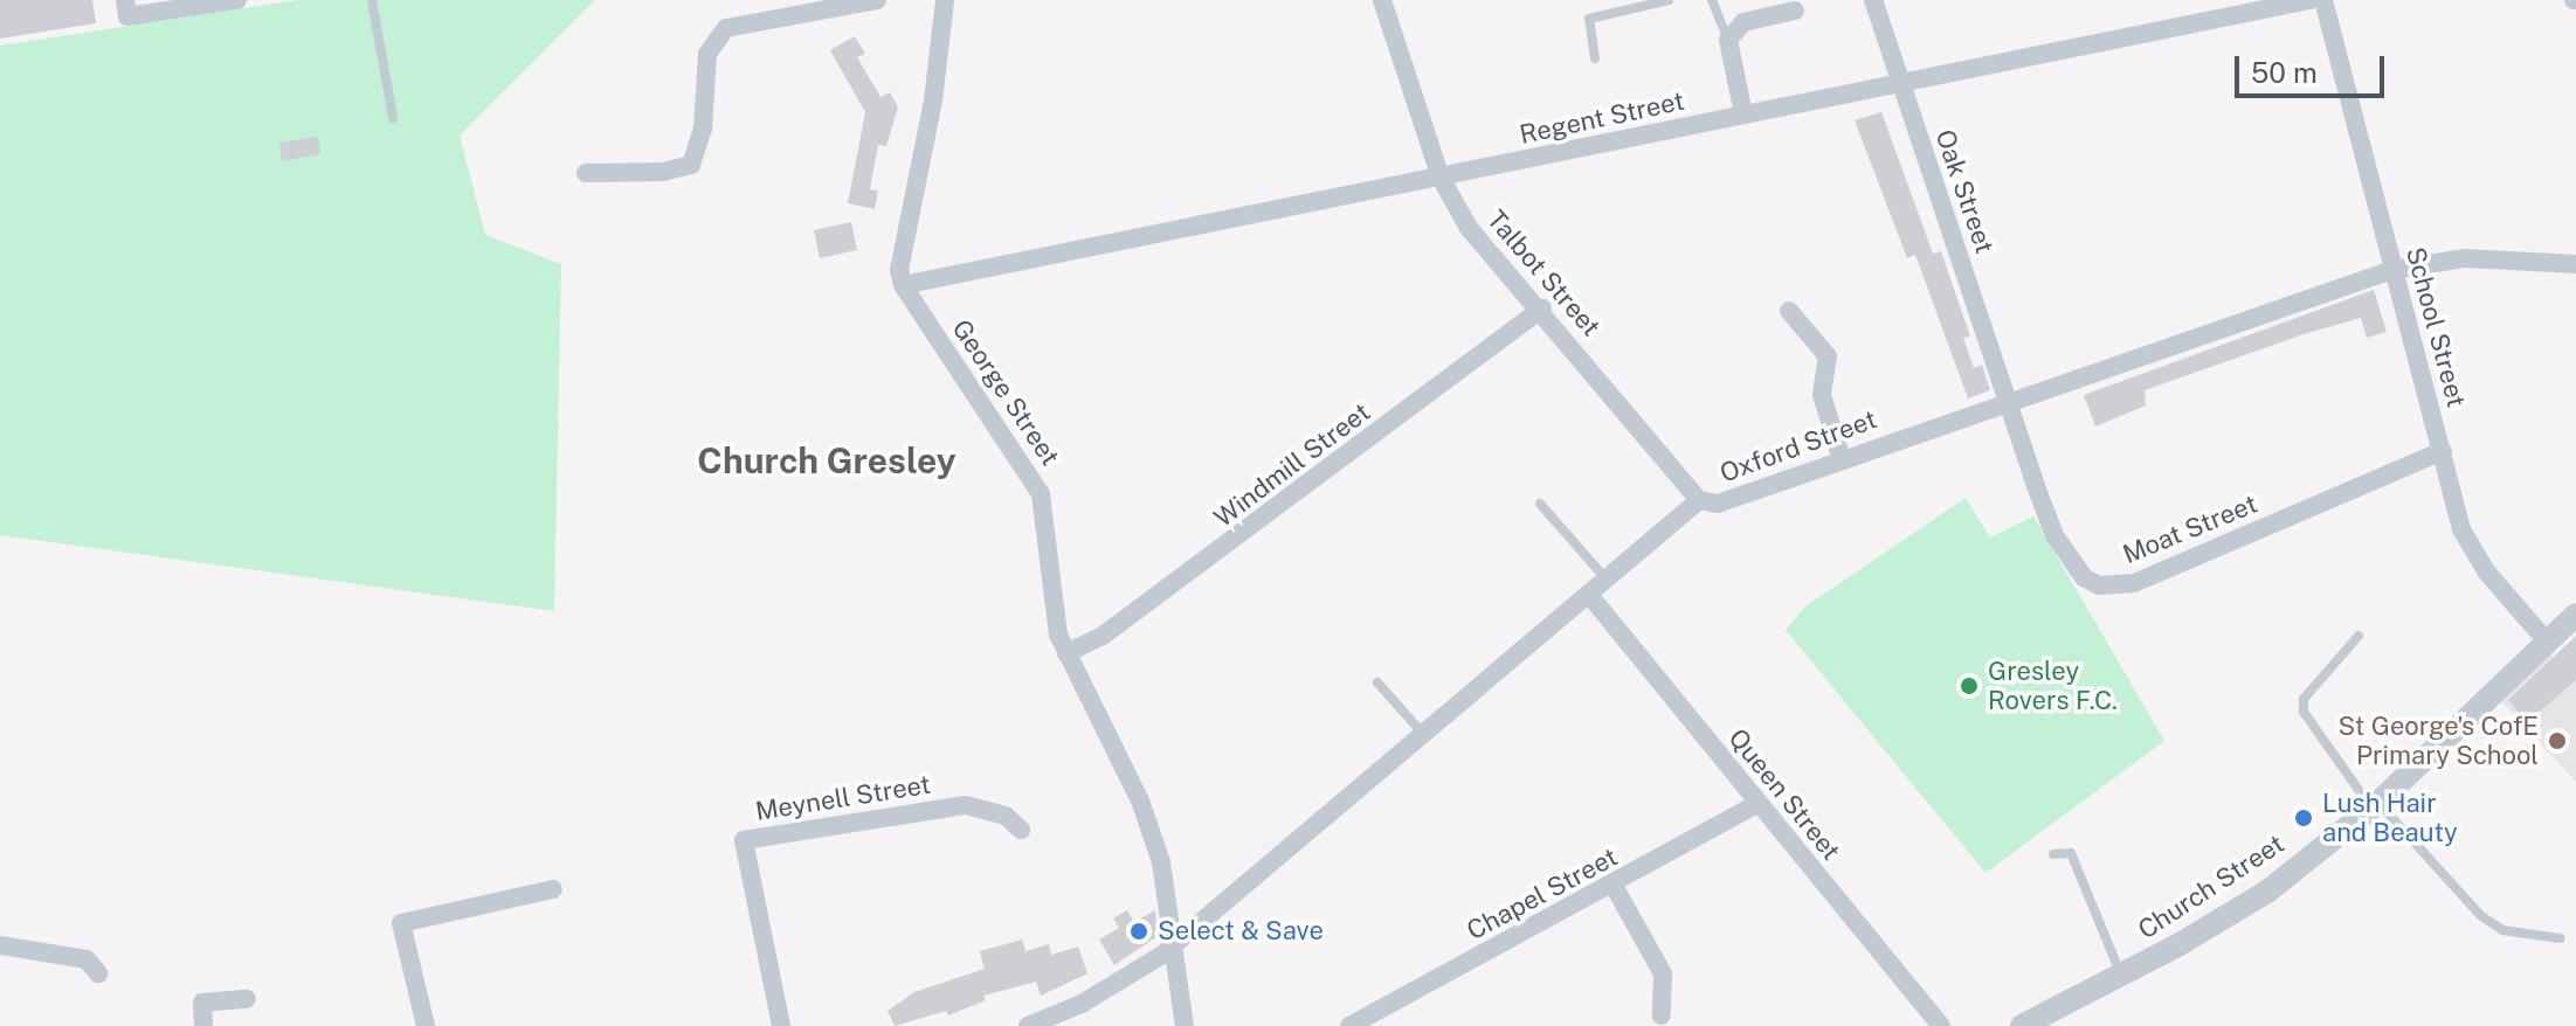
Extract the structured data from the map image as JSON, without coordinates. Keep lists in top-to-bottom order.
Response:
{
  "streets": {
    "street": [
      "Regent Street",
      "Oak Street",
      "Talbot Street",
      "School Street",
      "George Street",
      "Oxford Street",
      "Windmill Street",
      "Moat Street",
      "Queen Street",
      "Meynell Street",
      "Church Street",
      "Chapel Street"
    ]
  },
  "crossings": [
    ["Regent Street", "Oak Street"],
    ["Regent Street", "Talbot Street"],
    ["Regent Street", "George Street"],
    ["Oak Street", "Oxford Street"],
    ["Oak Street", "Moat Street"],
    ["Talbot Street", "Oxford Street"],
    ["Talbot Street", "Windmill Street"],
    ["School Street", "Oxford Street"],
    ["School Street", "Moat Street"],
    ["School Street", "Church Street"],
    ["George Street", "Oxford Street"],
    ["George Street", "Windmill Street"],
    ["Oxford Street", "Moat Street"],
    ["Oxford Street", "Queen Street"],
    ["Queen Street", "Chapel Street"]
  ],
  "districts": ["Church Gresley"],
  "places": [
    "Gresley Rovers F.C.",
    "St George's CofE Primary School",
    "Lush Hair and Beauty",
    "Select & Save"
  ],
  "scale_bar": "50 m"
}
